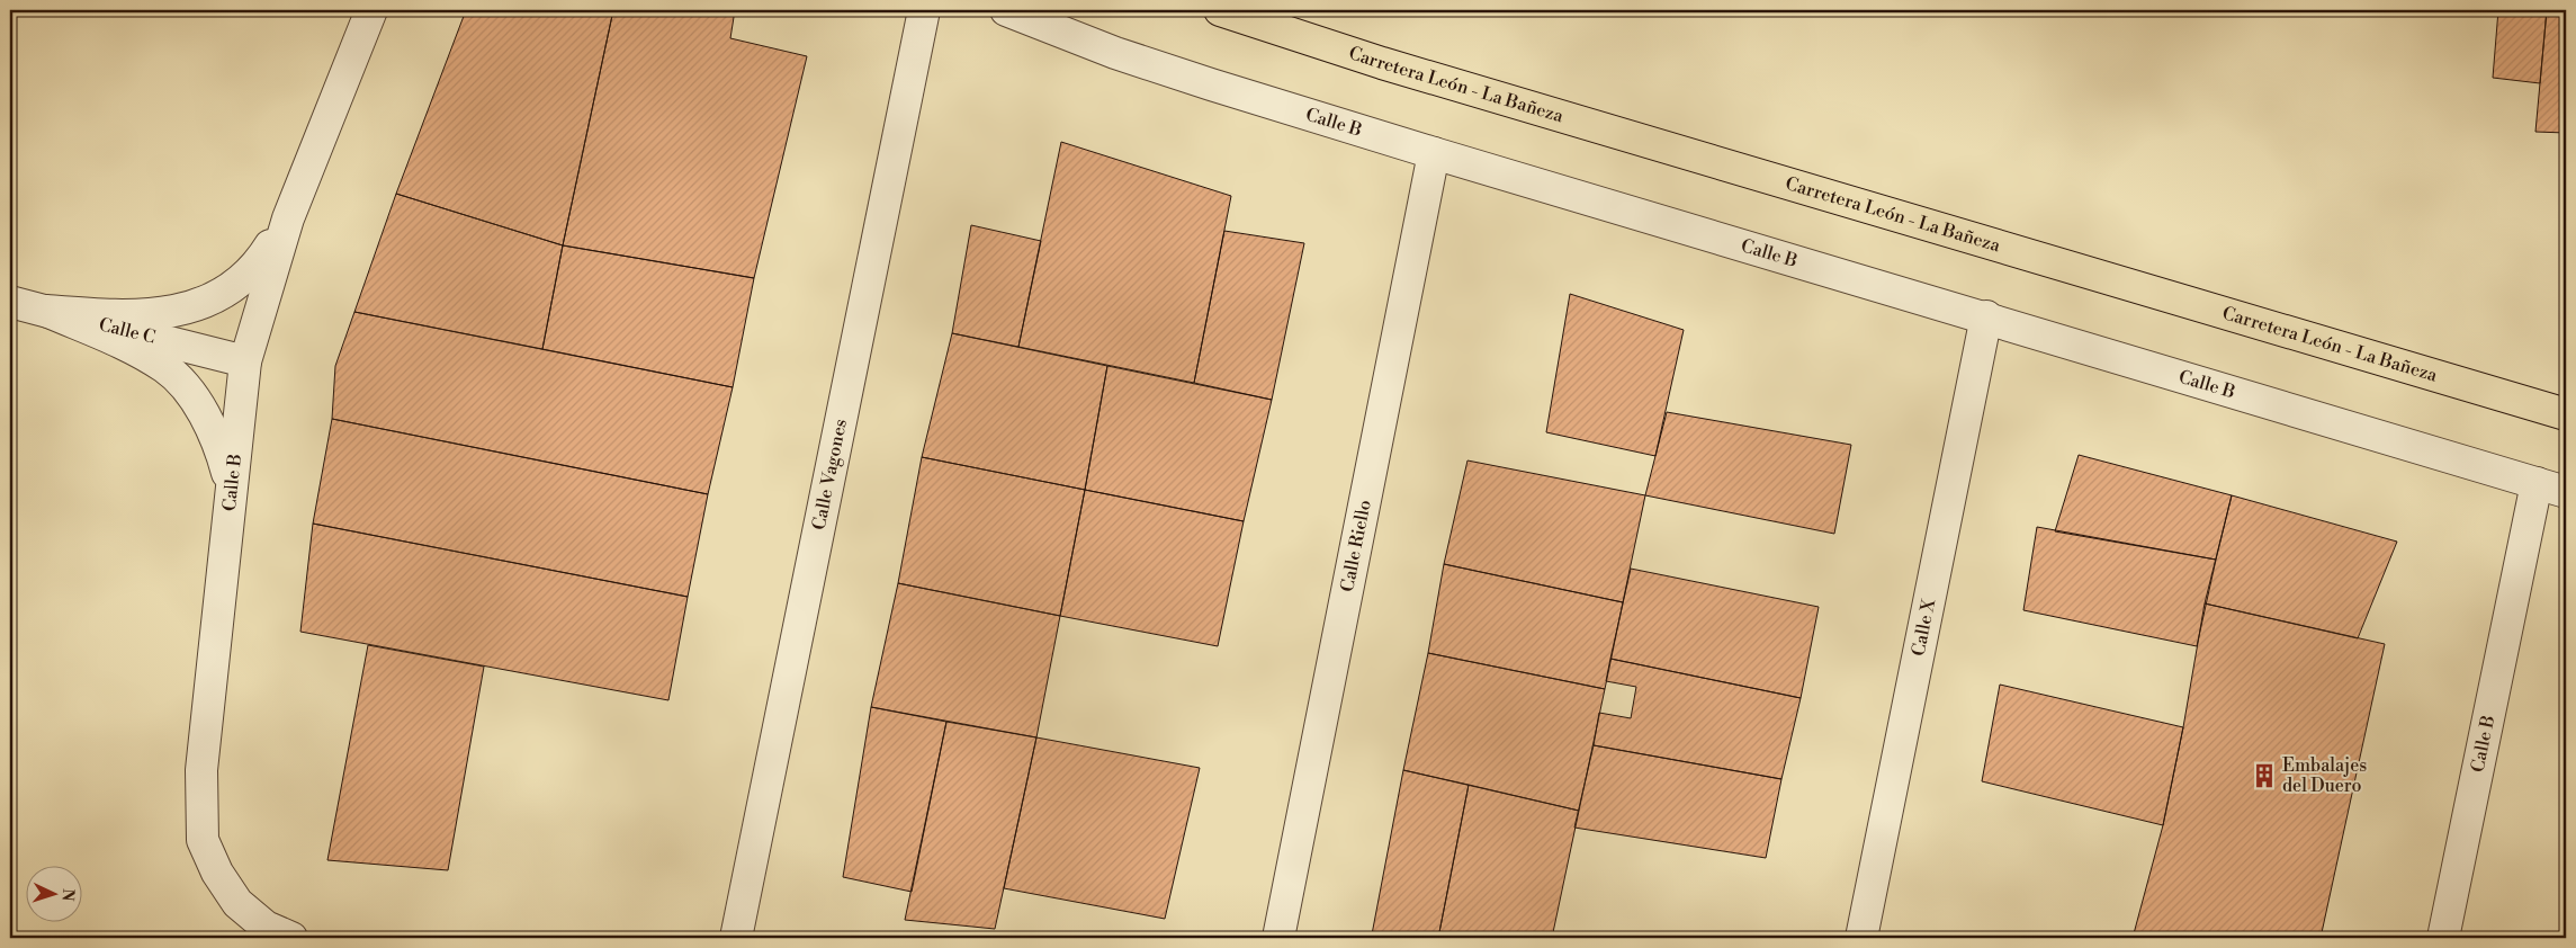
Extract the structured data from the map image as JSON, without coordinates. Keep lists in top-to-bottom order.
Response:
{
  "streets": {
    "main road": ["Carretera León - La Bañeza"],
    "street": [
      "Calle B",
      "Calle C",
      "Calle Vagones",
      "Calle Riello",
      "Calle X"
    ]
  },
  "crossings": [
    ["Calle B", "Calle C"],
    ["Calle B", "Calle Riello"],
    ["Calle B", "Calle X"]
  ],
  "places": {
    "building": ["Embalajes del Duero"]
  },
  "north": "right"
}
